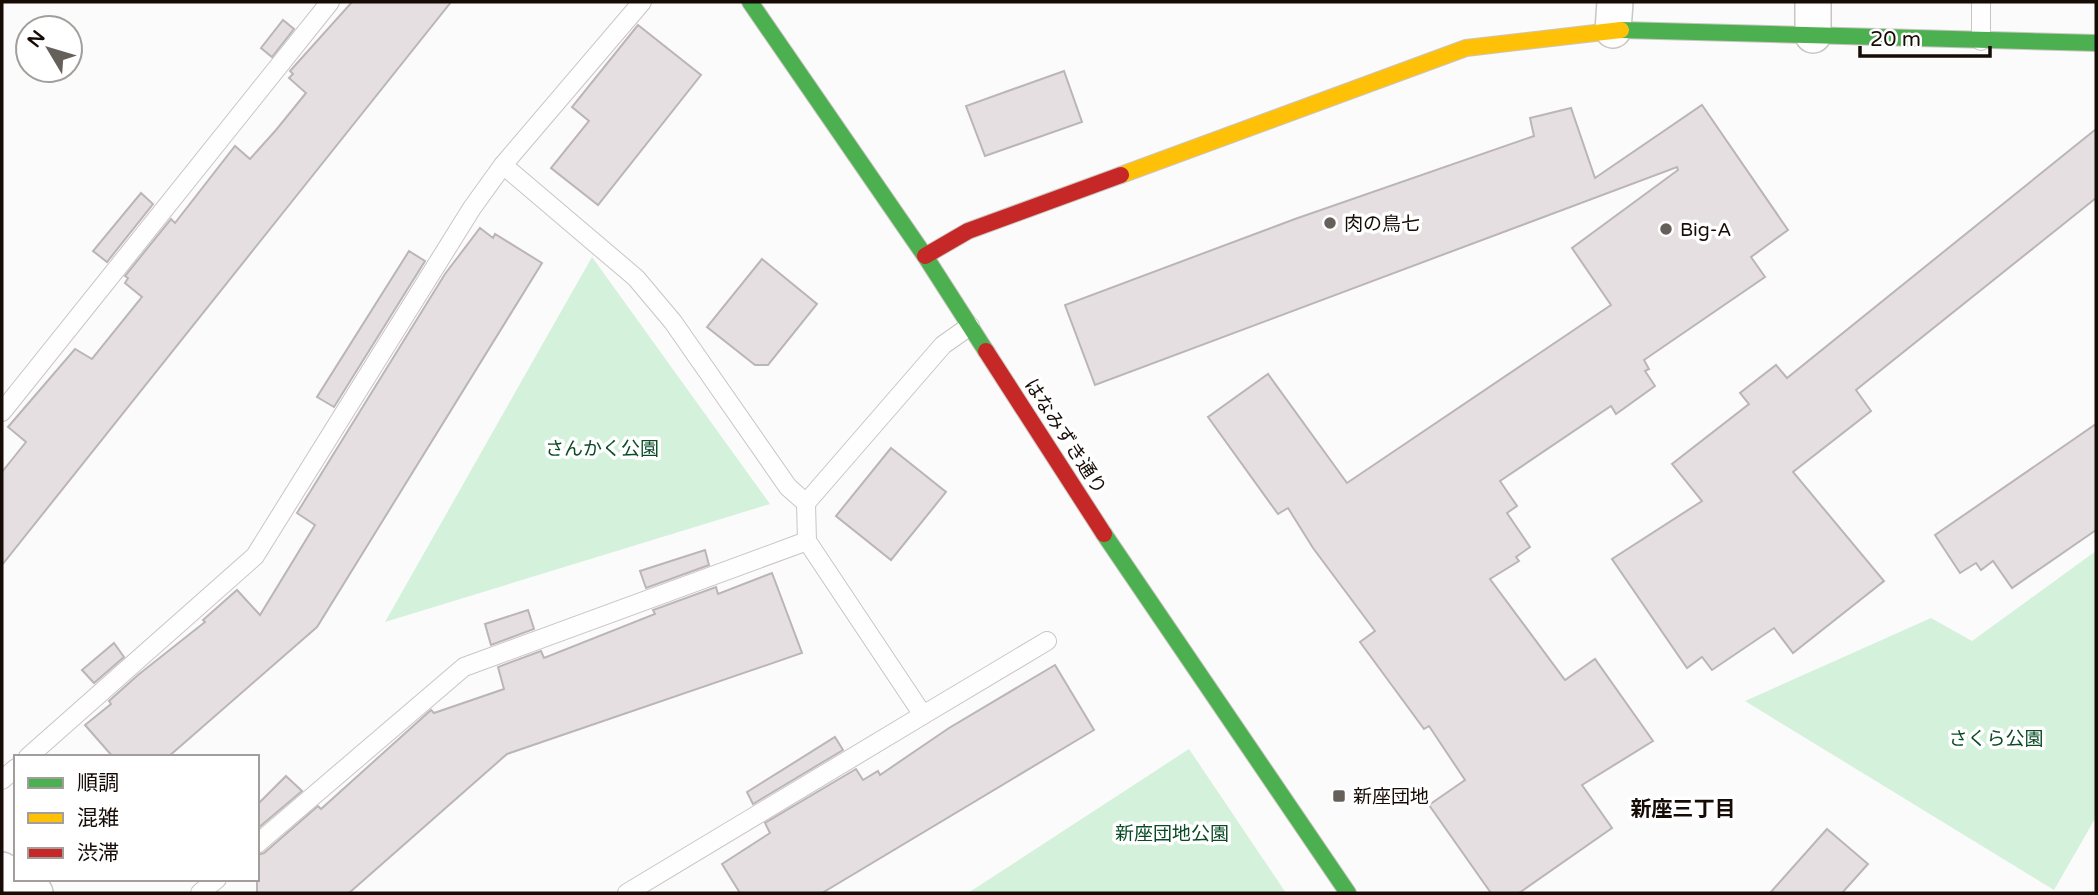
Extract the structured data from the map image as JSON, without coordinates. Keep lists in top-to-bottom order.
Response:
{
  "streets": {
    "street": ["はなみずき通り"]
  },
  "districts": ["新座三丁目"],
  "parks": ["さんかく公園", "さくら公園", "新座団地公園"],
  "places": {
    "other": ["肉の鳥七", "Big-A"],
    "transit": ["新座団地"]
  },
  "legend": ["順調", "混雑", "渋滞"],
  "scale_bar": "20 m",
  "north": "top left"
}
